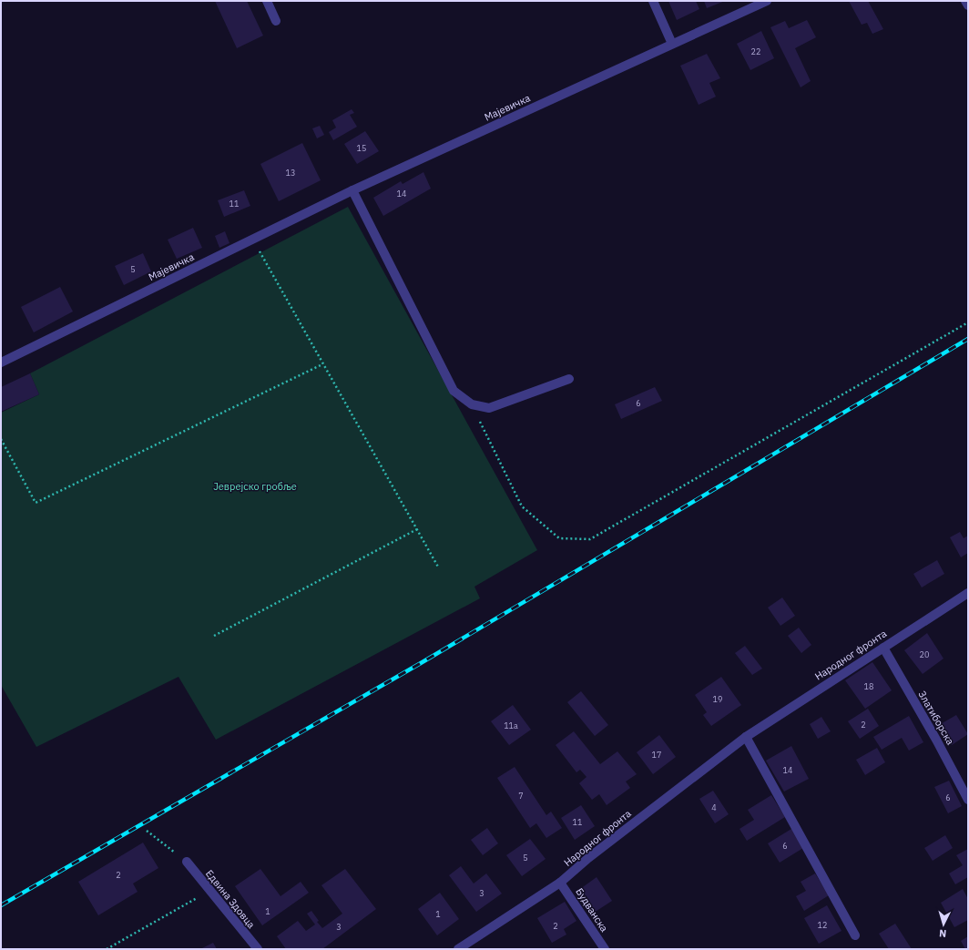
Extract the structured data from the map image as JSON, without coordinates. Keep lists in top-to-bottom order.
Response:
{
  "streets": {
    "street": [
      "Мајевичка",
      "Народног фронта",
      "Златиборска",
      "Едвина Здовца",
      "Будванска"
    ]
  },
  "crossings": [
    ["Народног фронта", "Златиборска"],
    ["Народног фронта", "Будванска"]
  ],
  "parks": ["Јеврејско гробље"],
  "house_numbers": [
    "22",
    "15",
    "13",
    "14",
    "11",
    "5",
    "6",
    "20",
    "18",
    "19",
    "2",
    "11a",
    "17",
    "14",
    "7",
    "6",
    "4",
    "11",
    "6",
    "5",
    "2",
    "3",
    "1",
    "1",
    "12",
    "2",
    "3"
  ],
  "north": "bottom"
}
